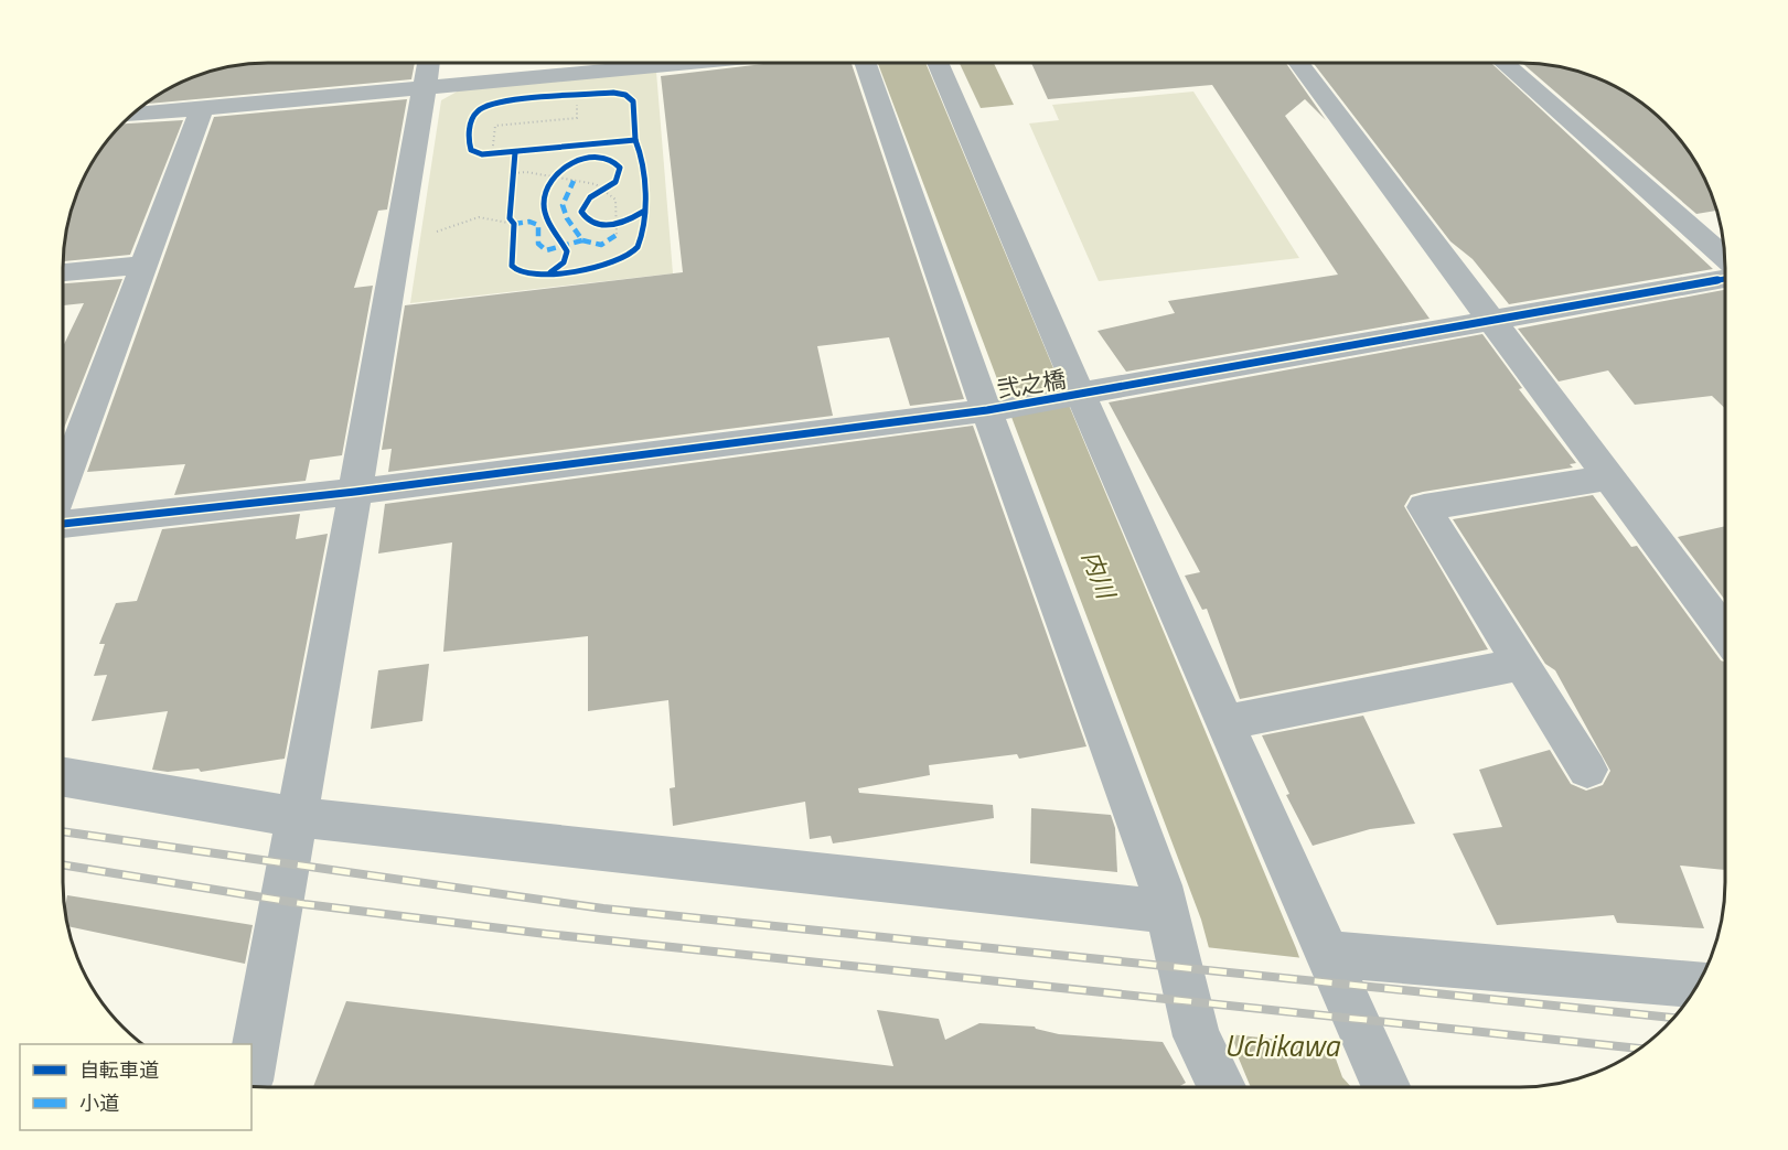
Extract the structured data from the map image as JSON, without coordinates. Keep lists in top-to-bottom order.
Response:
{
  "streets": {
    "street": ["弐之橋"]
  },
  "water": ["内川", "Uchikawa"],
  "legend": ["自転車道", "小道"]
}
